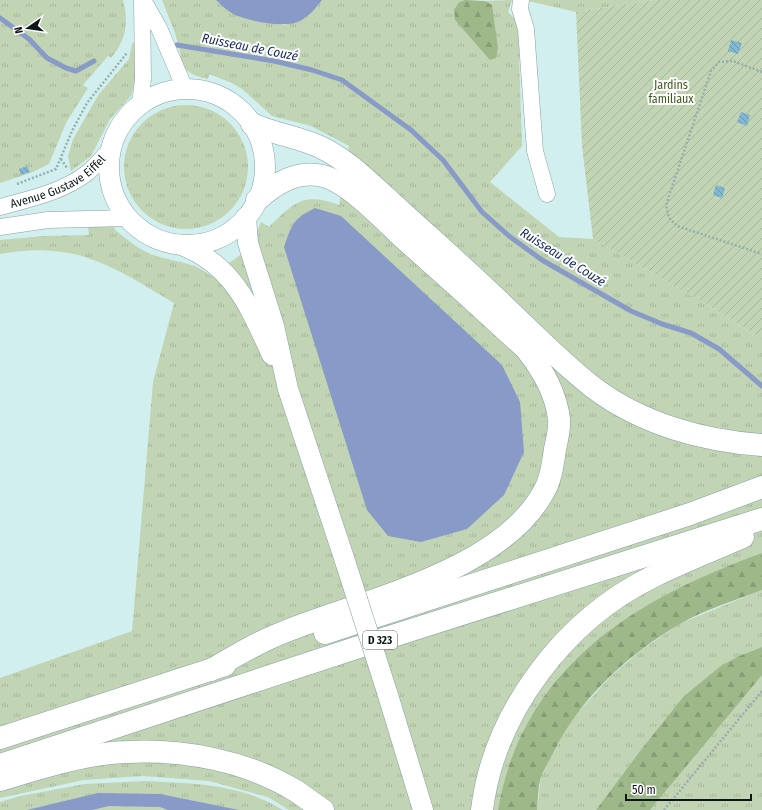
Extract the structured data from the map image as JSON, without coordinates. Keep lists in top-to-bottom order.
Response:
{
  "streets": {
    "highway": ["D 323"],
    "street": ["Avenue Gustave Eiffel"]
  },
  "water": ["Ruisseau de Couzé"],
  "parks": ["Jardins familiaux"],
  "scale_bar": "50 m",
  "north": "left"
}
